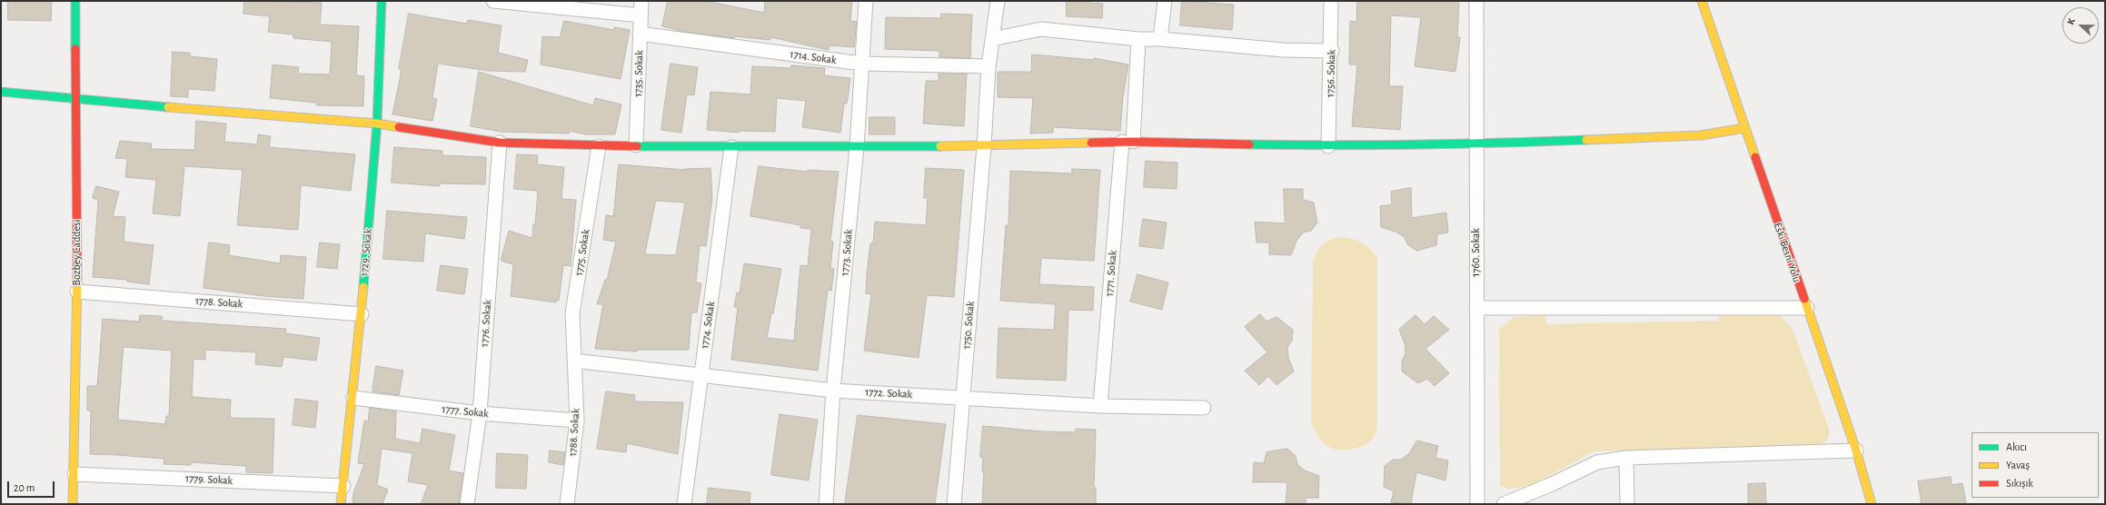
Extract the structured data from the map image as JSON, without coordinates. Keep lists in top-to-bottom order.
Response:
{
  "streets": {
    "street": [
      "1714. Sokak",
      "1735. Sokak",
      "1756. Sokak",
      "Bozbey Caddesi",
      "1729. Sokak",
      "1775. Sokak",
      "1773. Sokak",
      "1760. Sokak",
      "Eski Besni Yolu",
      "1771. Sokak",
      "1778. Sokak",
      "1776. Sokak",
      "1774. Sokak",
      "1750. Sokak",
      "1772. Sokak",
      "1777. Sokak",
      "1788. Sokak",
      "1779. Sokak"
    ]
  },
  "crossings": [
    ["1714. Sokak", "1735. Sokak"],
    ["1714. Sokak", "1773. Sokak"],
    ["1714. Sokak", "1750. Sokak"],
    ["Bozbey Caddesi", "1778. Sokak"],
    ["Bozbey Caddesi", "1779. Sokak"],
    ["1729. Sokak", "1778. Sokak"],
    ["1729. Sokak", "1777. Sokak"],
    ["1729. Sokak", "1779. Sokak"],
    ["1775. Sokak", "1772. Sokak"],
    ["1775. Sokak", "1788. Sokak"],
    ["1773. Sokak", "1772. Sokak"],
    ["1771. Sokak", "1772. Sokak"],
    ["1776. Sokak", "1777. Sokak"],
    ["1774. Sokak", "1772. Sokak"],
    ["1750. Sokak", "1772. Sokak"],
    ["1772. Sokak", "1788. Sokak"],
    ["1777. Sokak", "1788. Sokak"]
  ],
  "legend": ["Akıcı", "Yavaş", "Sıkışık"],
  "scale_bar": "20 m",
  "north": "left"
}
